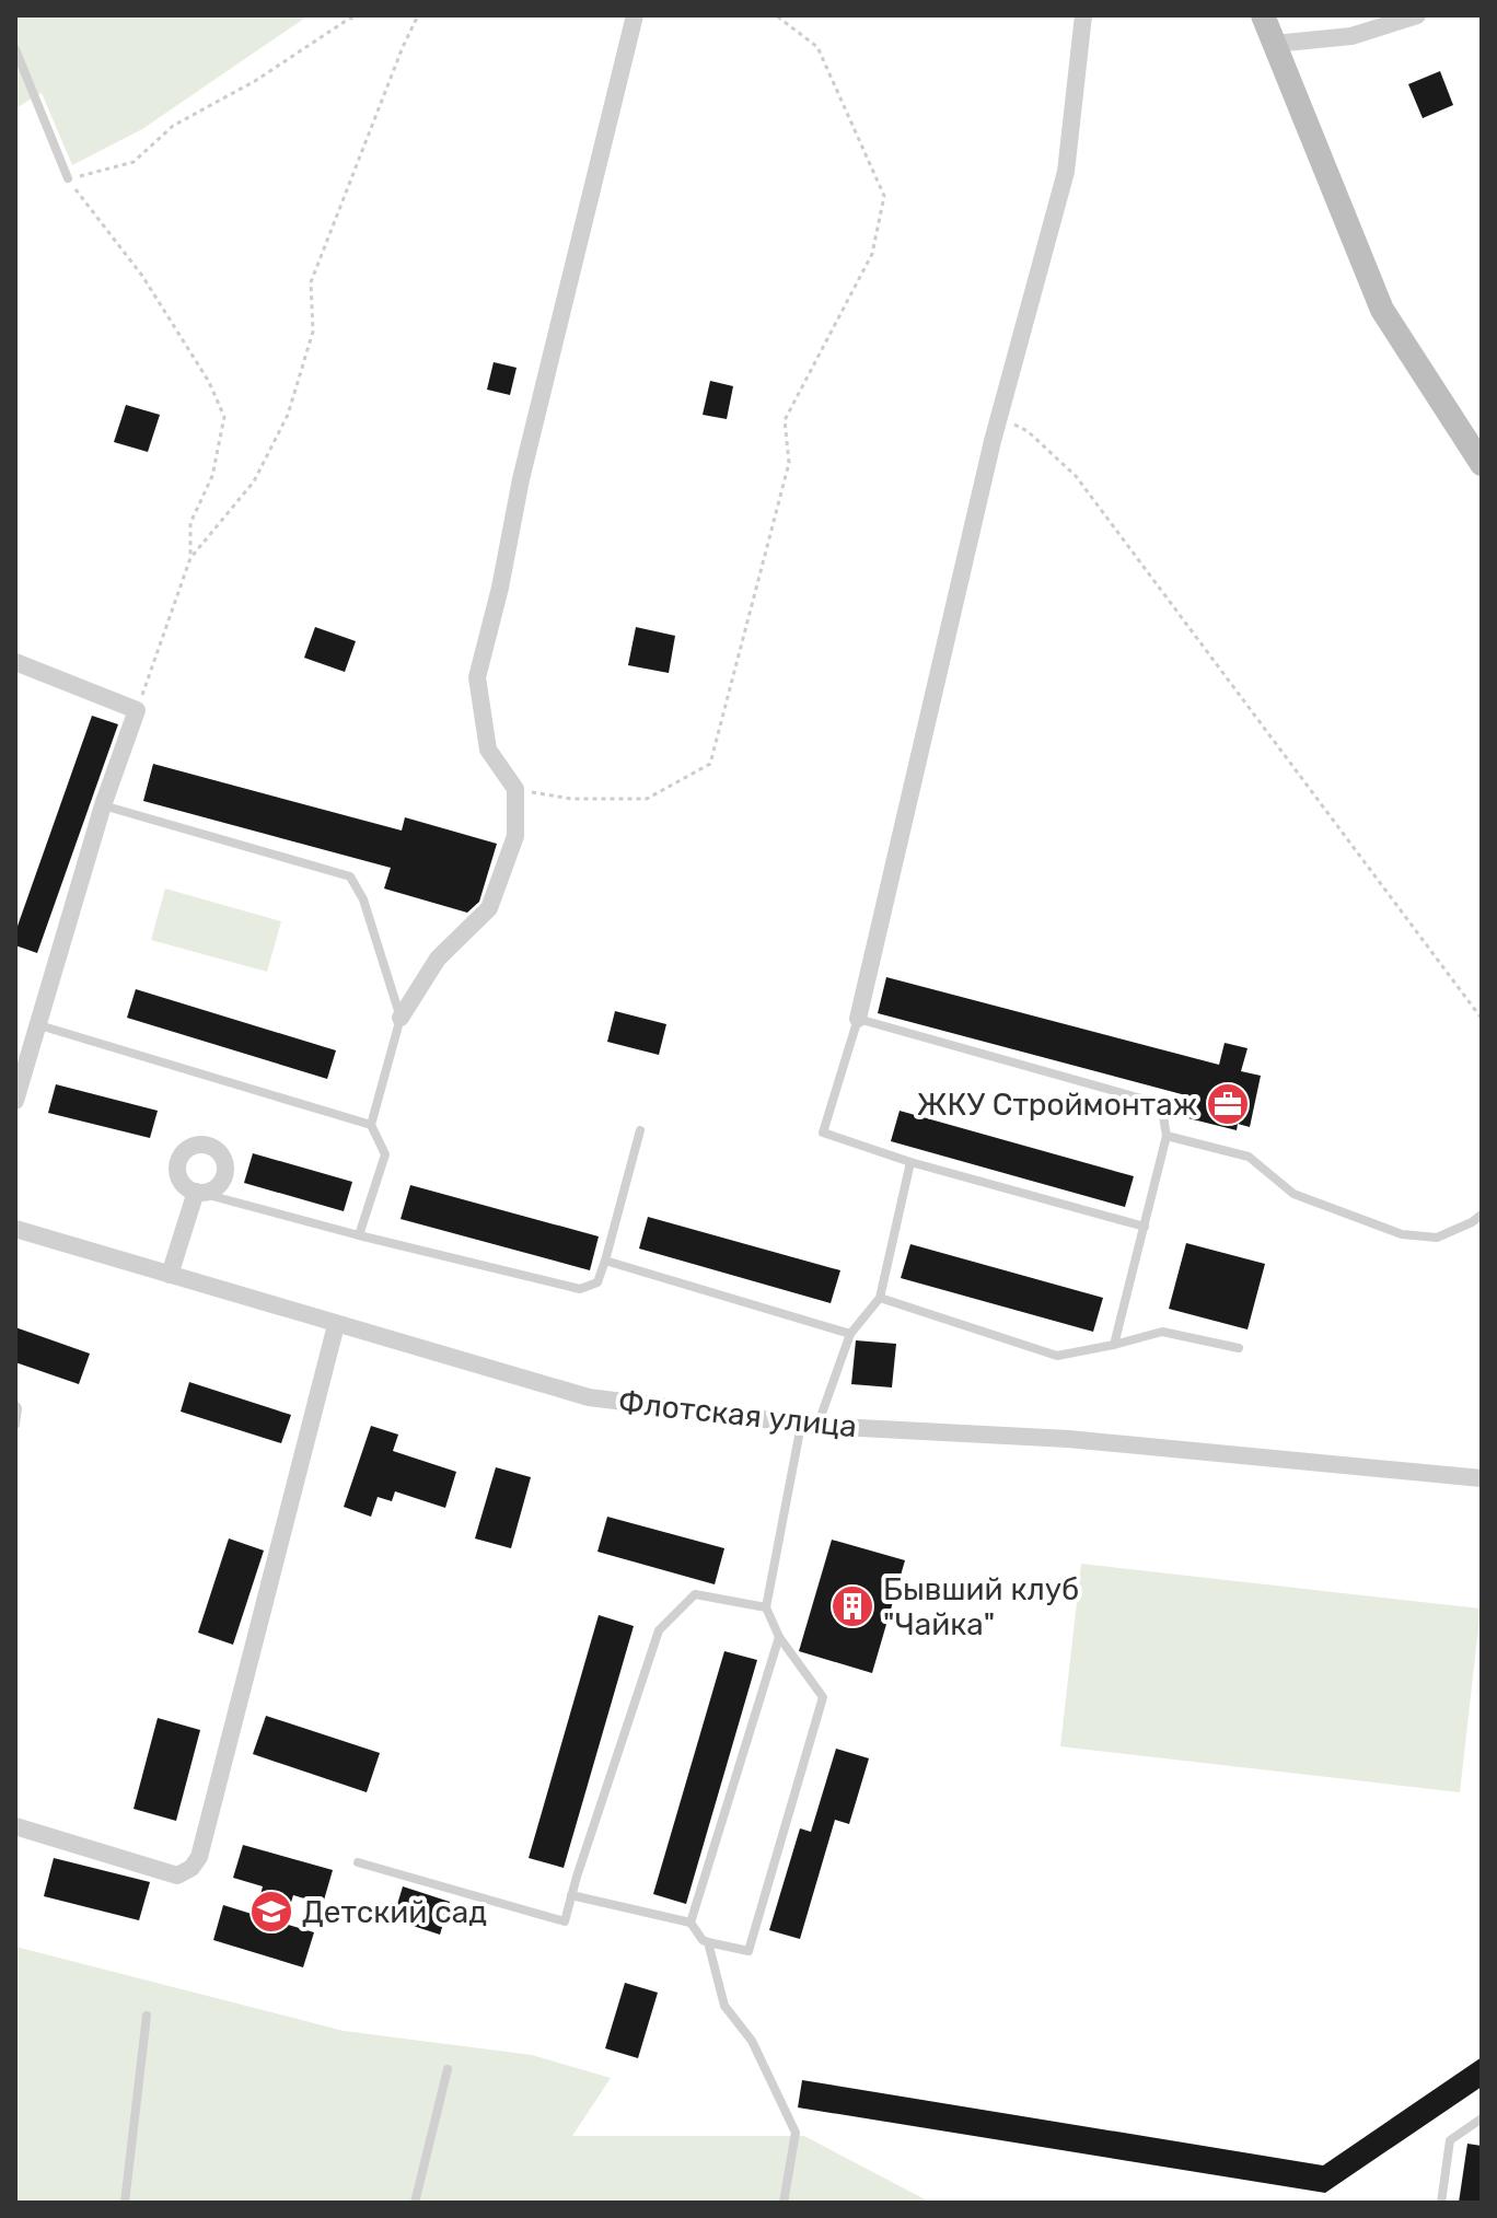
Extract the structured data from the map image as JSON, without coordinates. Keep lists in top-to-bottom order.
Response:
{
  "streets": {
    "street": ["Флотская улица"]
  },
  "places": {
    "office": ["ЖКУ Строймонтаж"],
    "building": ["Бывший клуб \"Чайка\""],
    "school or university": ["Детский сад"]
  }
}
